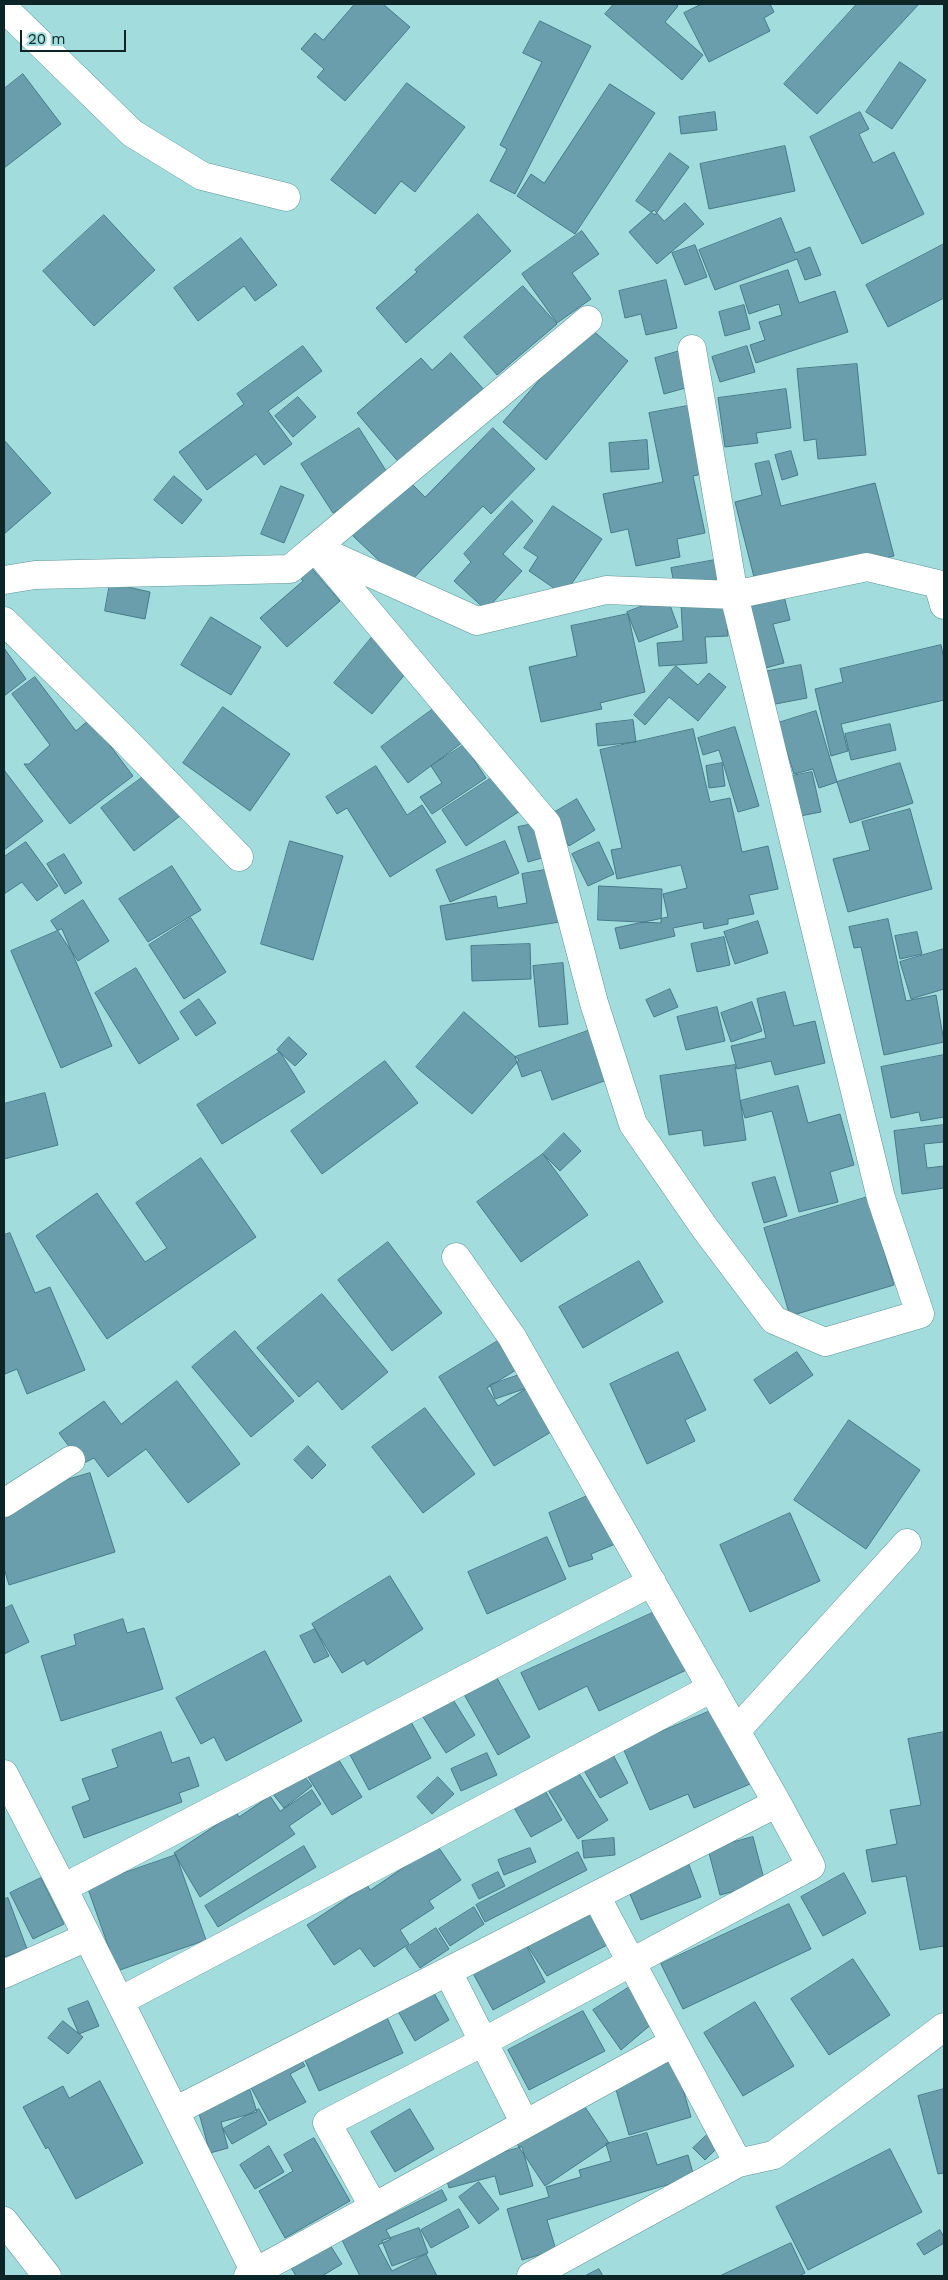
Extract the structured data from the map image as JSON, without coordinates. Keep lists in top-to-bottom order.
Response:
{
  "scale_bar": "20 m"
}
